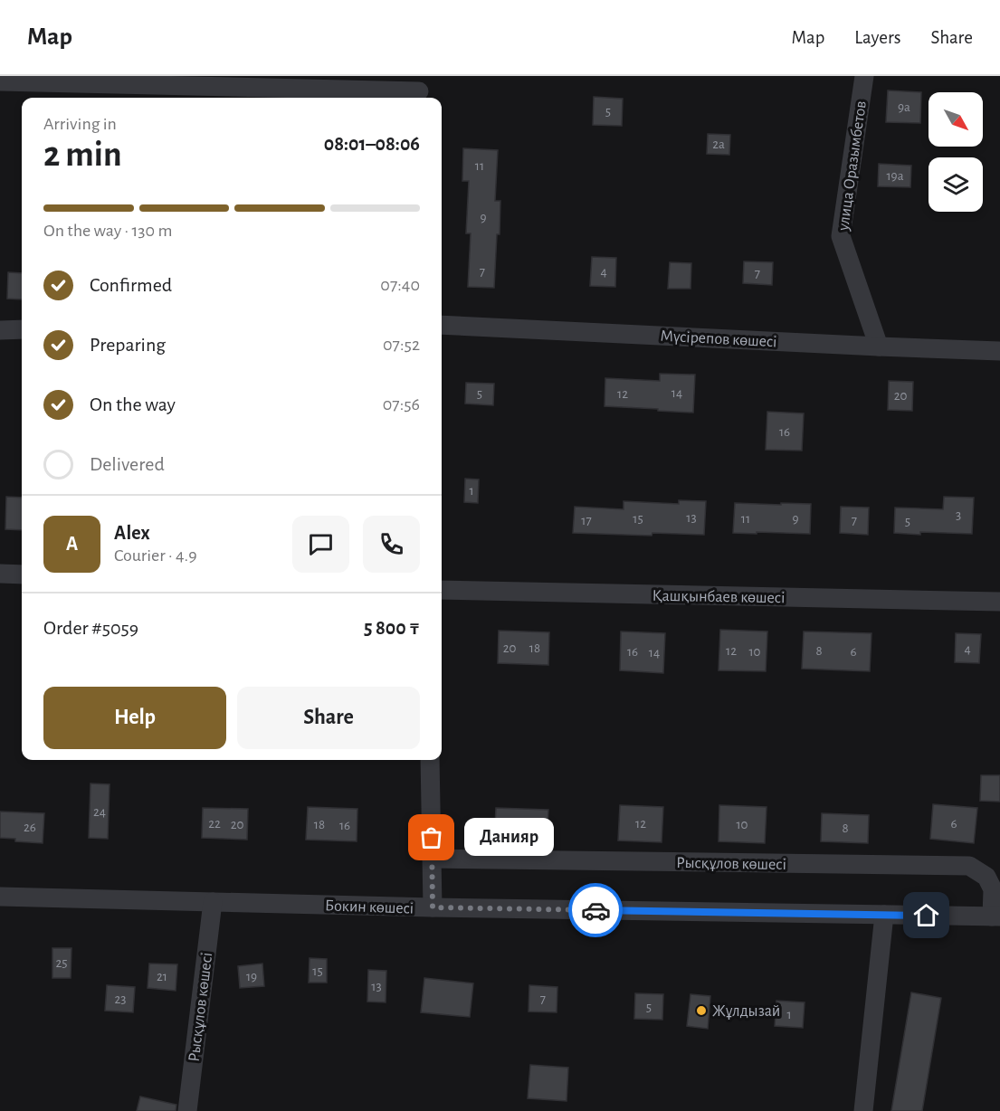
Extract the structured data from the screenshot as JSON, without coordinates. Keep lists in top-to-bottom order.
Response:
{
  "streets": {
    "street": [
      "улица Оразымбетов",
      "Мүсірепов көшесі",
      "Қашқынбаев көшесі",
      "Рысқұлов көшесі",
      "Бокин көшесі"
    ]
  },
  "crossings": [
    ["улица Оразымбетов", "Мүсірепов көшесі"],
    ["Рысқұлов көшесі", "Бокин көшесі"]
  ],
  "places": ["Данияр", "Жұлдызай"],
  "house_numbers": [
    "9а",
    "5",
    "2а",
    "11",
    "19а",
    "9",
    "7",
    "4",
    "7",
    "14",
    "5",
    "12",
    "20",
    "16",
    "1",
    "3",
    "13",
    "15",
    "11",
    "9",
    "17",
    "7",
    "5",
    "20",
    "18",
    "4",
    "12",
    "8",
    "16",
    "10",
    "6",
    "14",
    "24",
    "22",
    "12",
    "6",
    "20",
    "18",
    "10",
    "16",
    "26",
    "8",
    "25",
    "15",
    "21",
    "19",
    "13",
    "23",
    "7",
    "5",
    "1"
  ],
  "north": "bottom right",
  "page": {
    "header": "Map",
    "nav": ["Map", "Layers", "Share"],
    "heading": ["2 min", "Arriving in", "08:01–08:06"],
    "panel": [
      "Alex",
      "Courier · 4.9",
      "Order #5059",
      "5 800 ₸"
    ],
    "bar": "On the way · 130 m",
    "list": [
      ["Confirmed", "07:40"],
      ["Preparing", "07:52"],
      ["On the way", "07:56"],
      "Delivered"
    ],
    "round": "A",
    "buttons": ["Help", "Share"],
    "bubble": "Данияр"
  }
}
